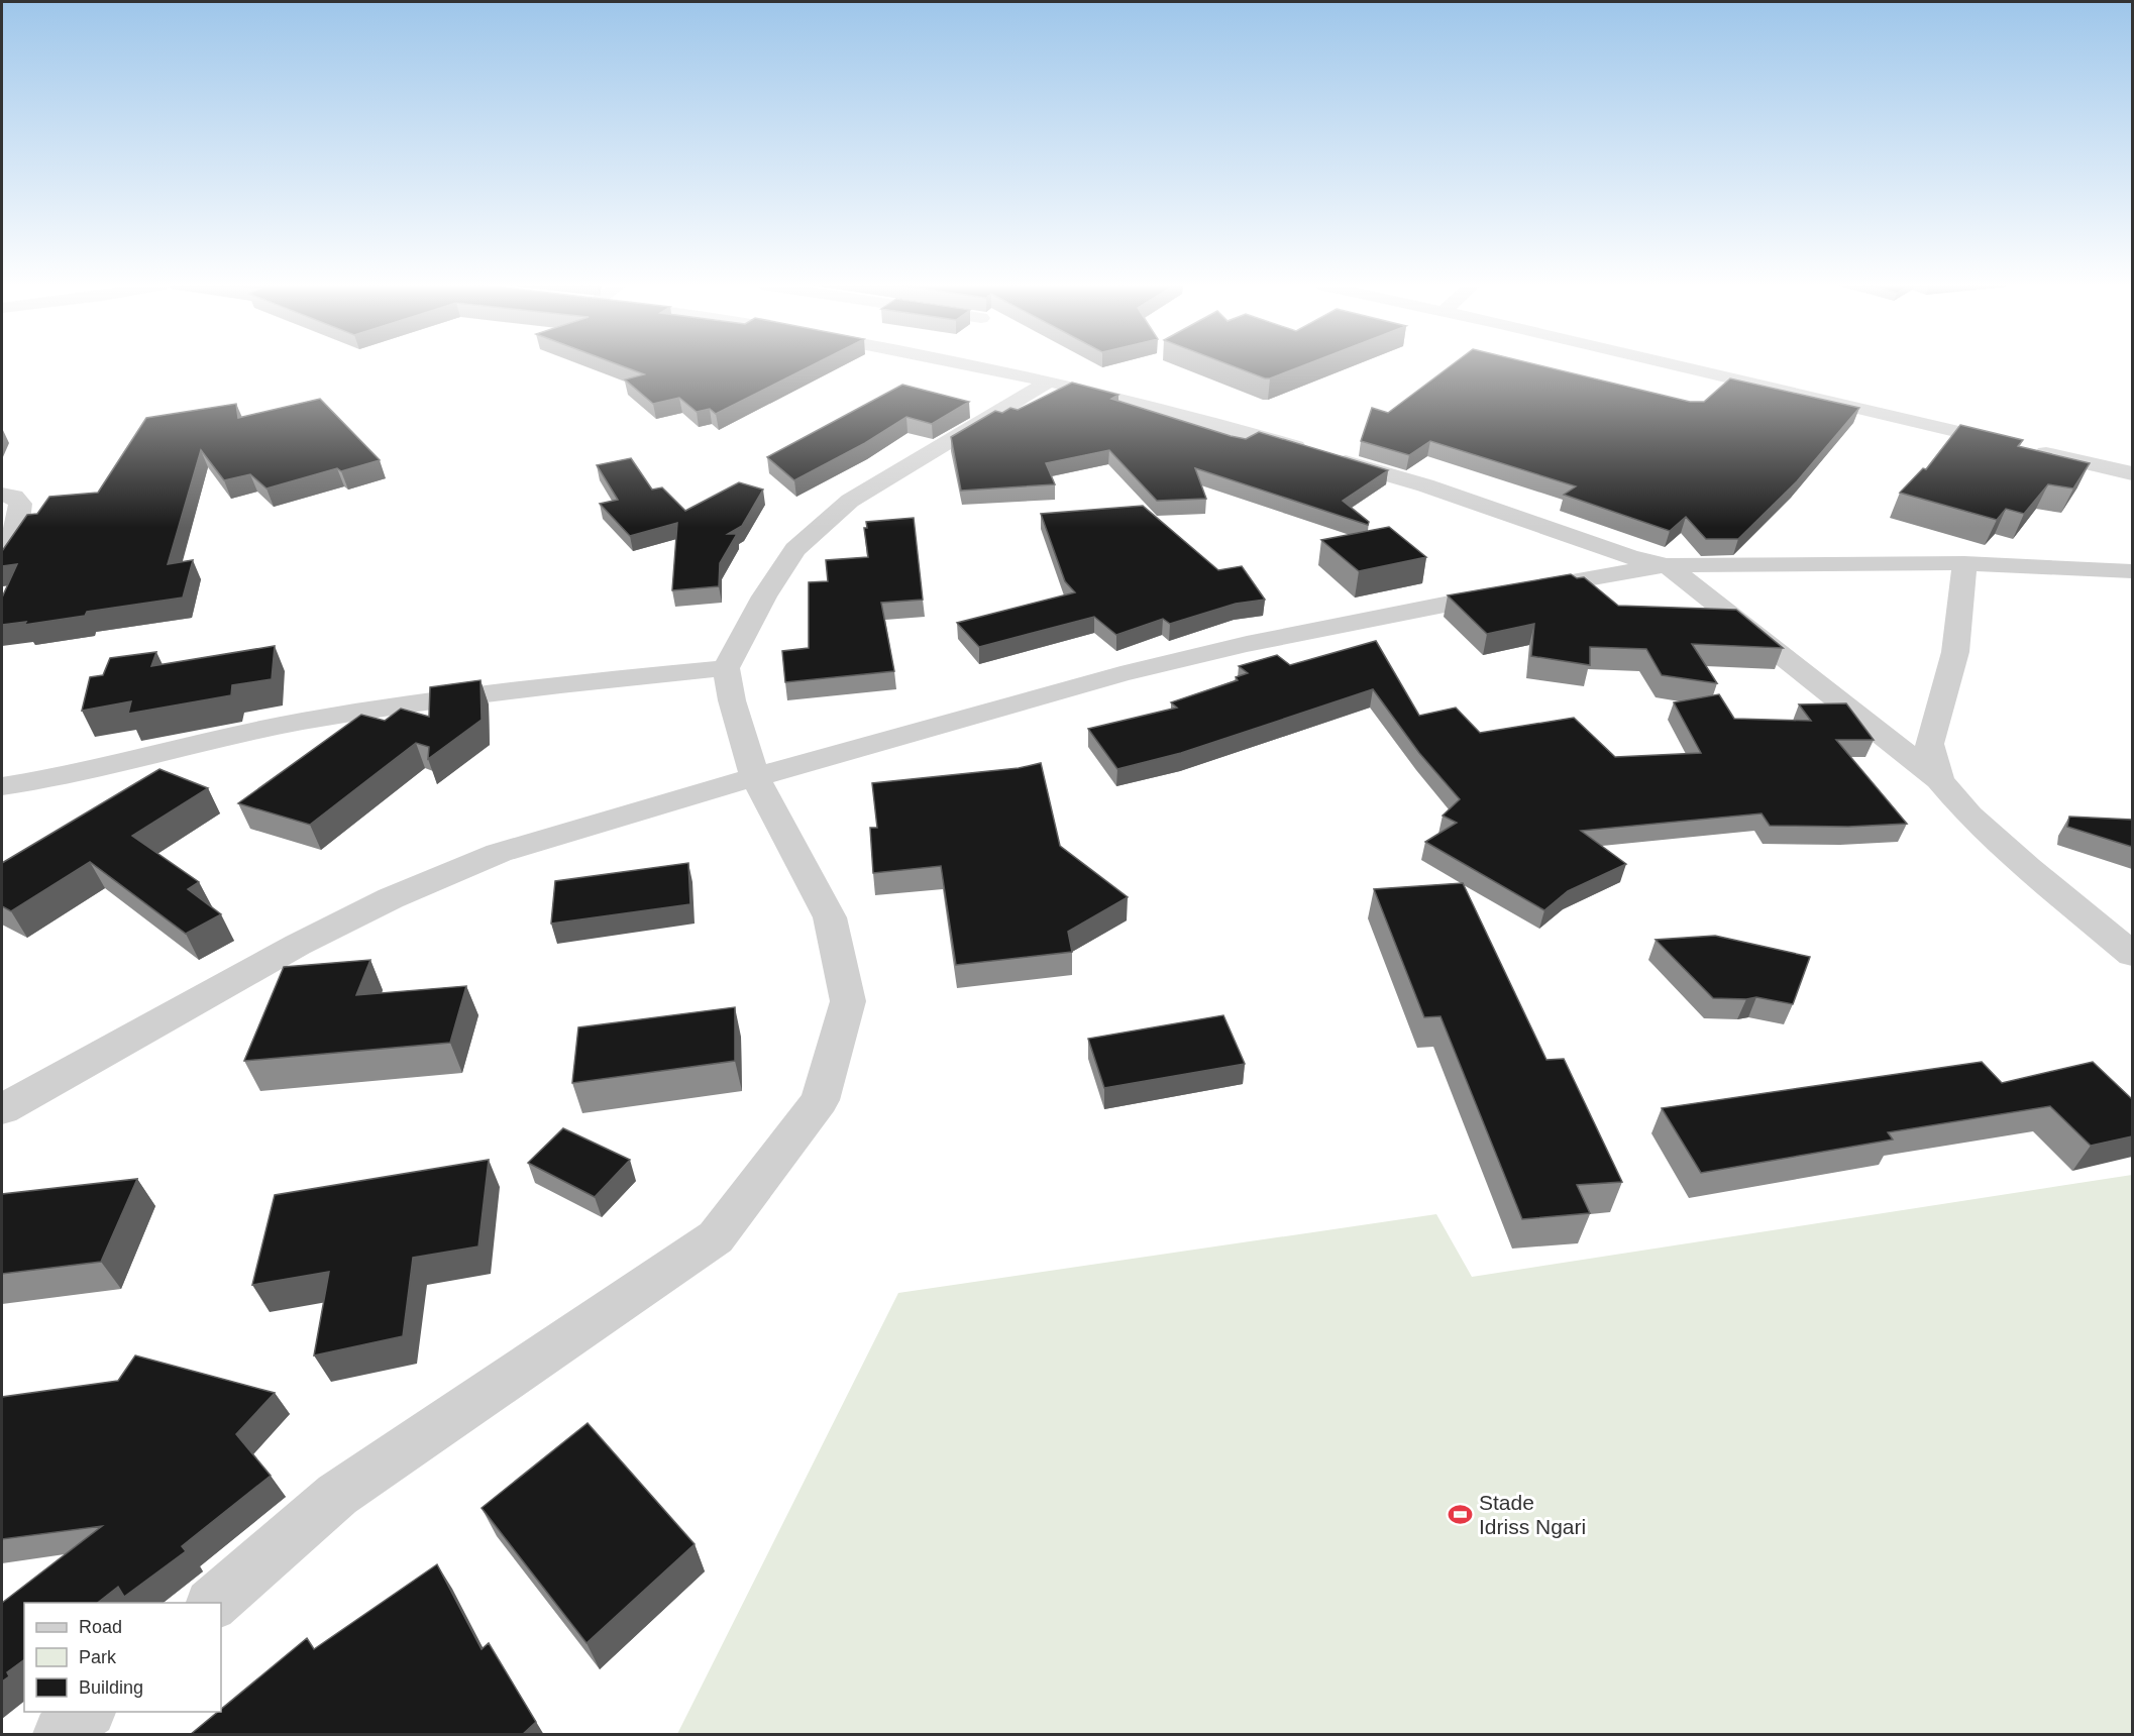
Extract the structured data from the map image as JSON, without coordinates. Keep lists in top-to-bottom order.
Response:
{
  "places": {
    "sports": ["Stade Idriss Ngari"]
  },
  "legend": ["Road", "Park", "Building"]
}
